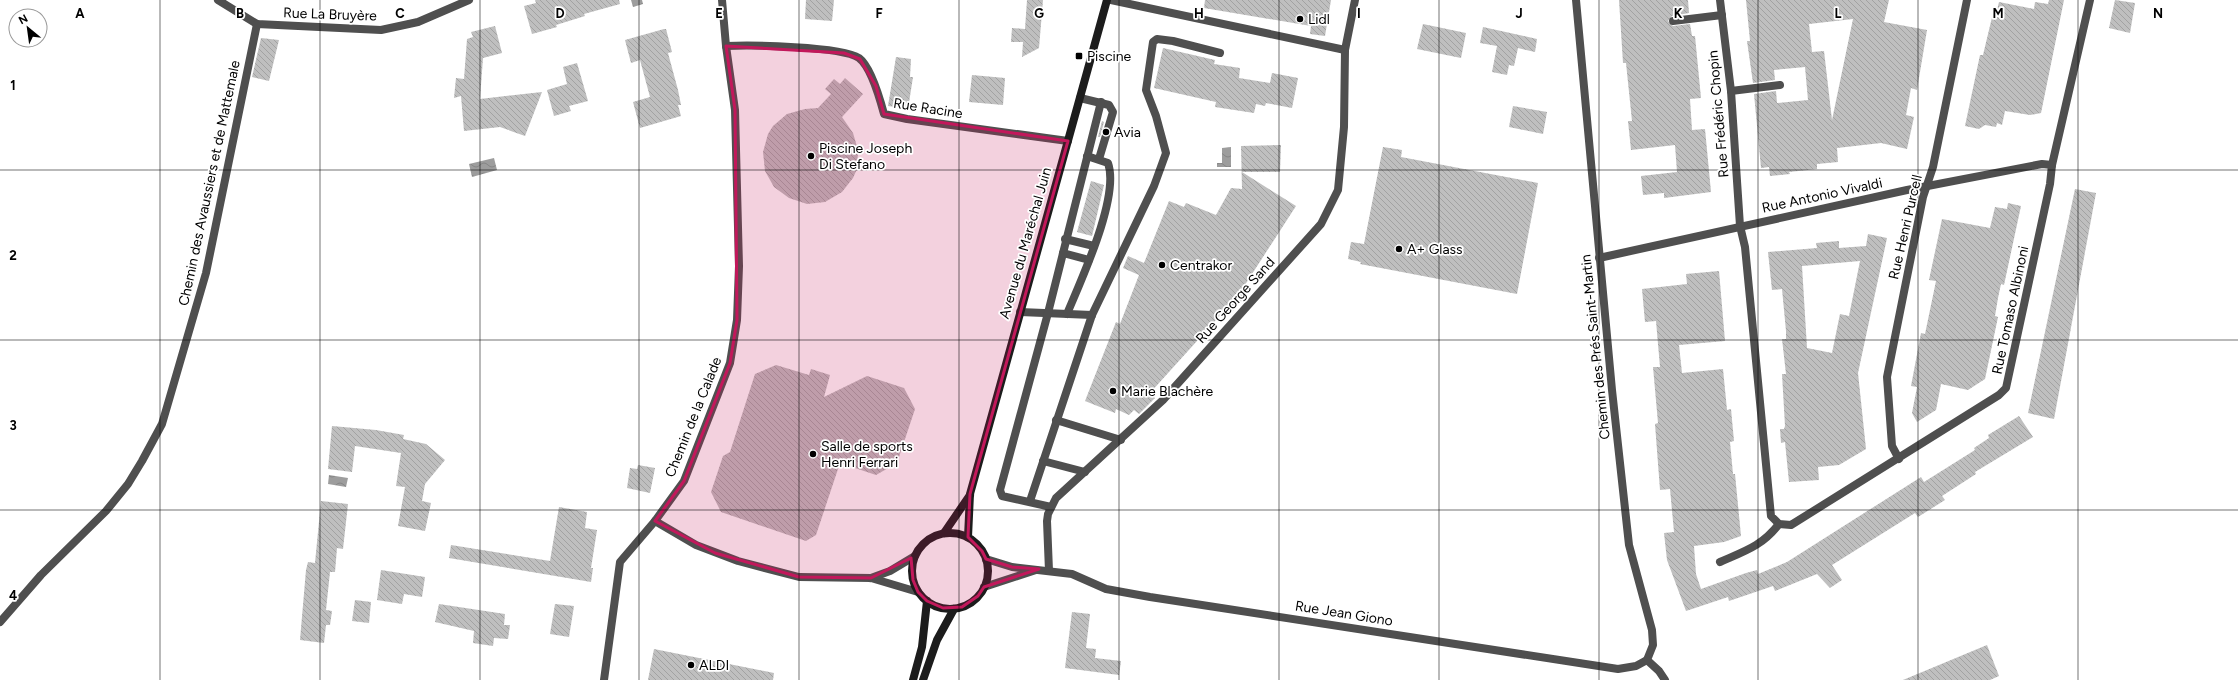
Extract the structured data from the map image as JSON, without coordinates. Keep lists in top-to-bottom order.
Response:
{
  "streets": {
    "main road": ["Avenue du Maréchal Juin"],
    "street": [
      "Rue La Bruyère",
      "Rue Racine",
      "Rue Frédéric Chopin",
      "Chemin des Avaussiers et de Mattemale",
      "Rue Antonio Vivaldi",
      "Rue Henri Purcell",
      "Rue George Sand",
      "Rue Tomaso Albinoni",
      "Chemin des Prés Saint-Martin",
      "Chemin de la Calade",
      "Rue Jean Giono"
    ]
  },
  "crossings": [
    ["Rue La Bruyère", "Chemin des Avaussiers et de Mattemale"],
    ["Rue Racine", "Avenue du Maréchal Juin"],
    ["Rue Racine", "Chemin de la Calade"],
    ["Rue Frédéric Chopin", "Rue Antonio Vivaldi"],
    ["Rue Antonio Vivaldi", "Rue Henri Purcell"],
    ["Rue Antonio Vivaldi", "Rue Tomaso Albinoni"],
    ["Rue Antonio Vivaldi", "Chemin des Prés Saint-Martin"],
    ["Rue Henri Purcell", "Rue Tomaso Albinoni"],
    ["Avenue du Maréchal Juin", "Rue Jean Giono"],
    ["Rue George Sand", "Rue Jean Giono"],
    ["Chemin des Prés Saint-Martin", "Rue Jean Giono"]
  ],
  "places": {
    "other": [
      "Lidl",
      "Avia",
      "Piscine Joseph Di Stefano",
      "A+ Glass",
      "Centrakor",
      "Marie Blachère",
      "Salle de sports Henri Ferrari",
      "ALDI"
    ],
    "transit": ["Piscine"]
  },
  "north": "top left",
  "grid": {
    "columns": [
      "A",
      "B",
      "C",
      "D",
      "E",
      "F",
      "G",
      "H",
      "I",
      "J",
      "K",
      "L",
      "M",
      "N"
    ],
    "rows": [
      "1",
      "2",
      "3",
      "4"
    ]
  }
}
